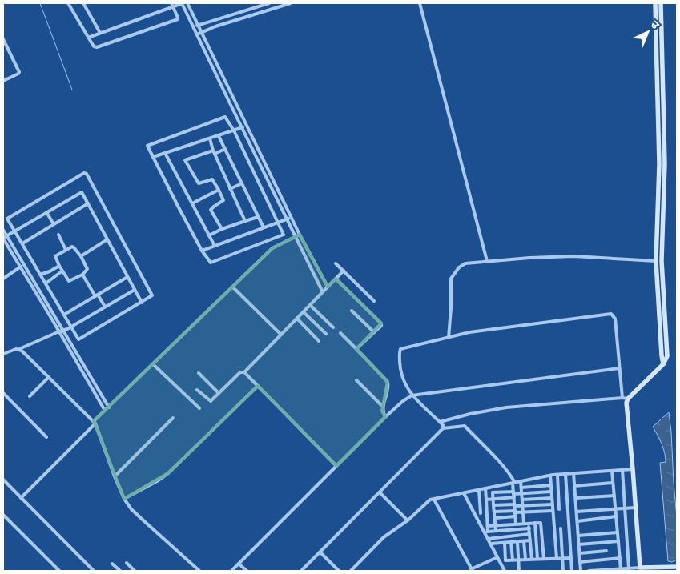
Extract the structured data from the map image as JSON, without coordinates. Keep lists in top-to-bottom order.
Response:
{
  "north": "top right"
}
